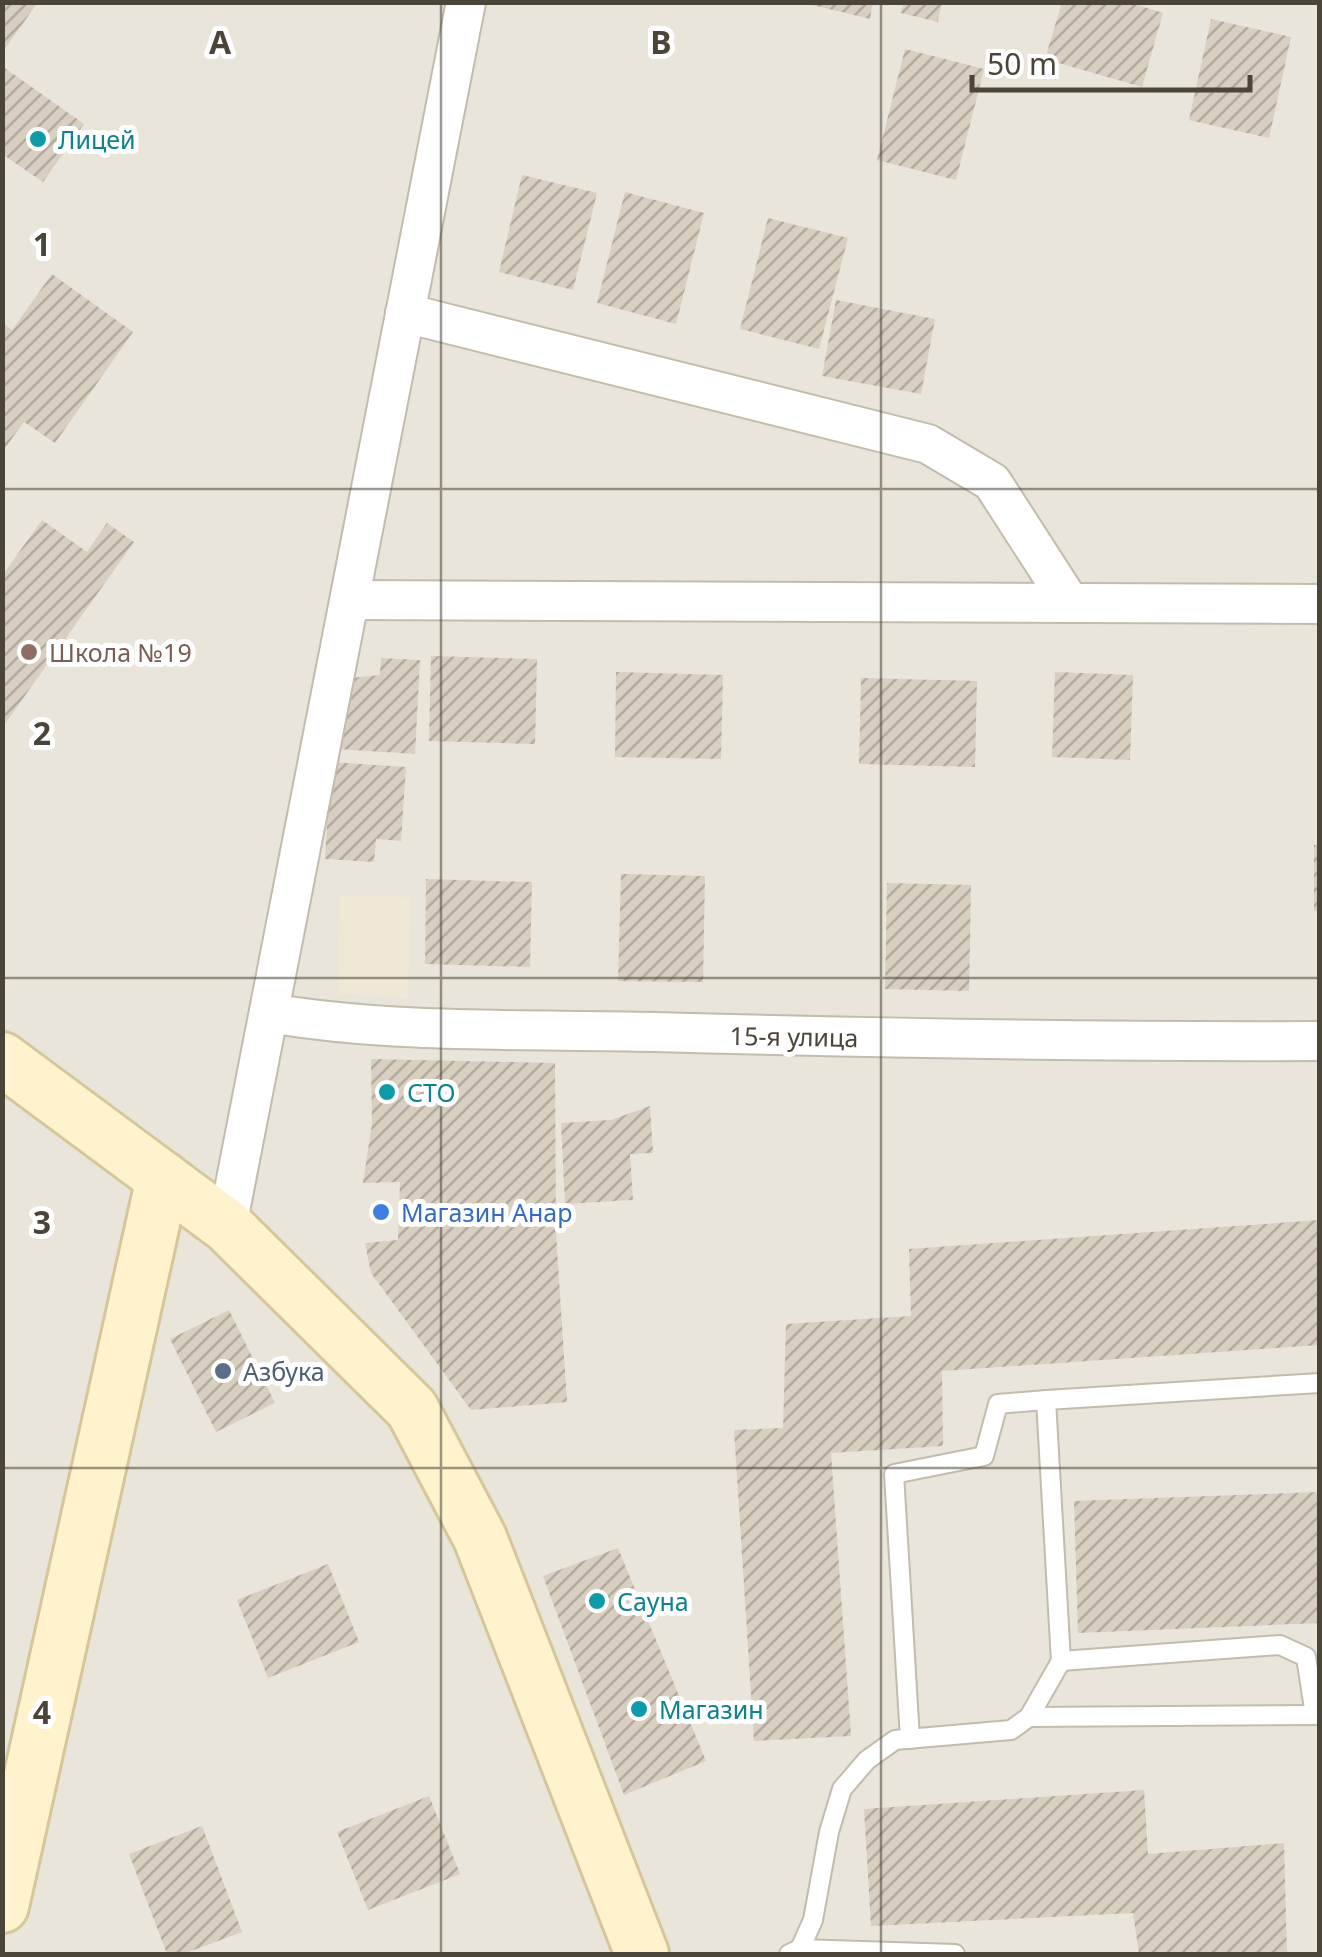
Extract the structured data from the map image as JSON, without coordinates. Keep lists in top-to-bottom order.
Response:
{
  "streets": {
    "street": ["15-я улица"]
  },
  "places": [
    "Лицей",
    "Школа №19",
    "СТО",
    "Магазин Анар",
    "Азбука",
    "Сауна",
    "Магазин"
  ],
  "scale_bar": "50 m",
  "grid": {
    "columns": ["A", "B"],
    "rows": [
      "1",
      "2",
      "3",
      "4"
    ]
  }
}
